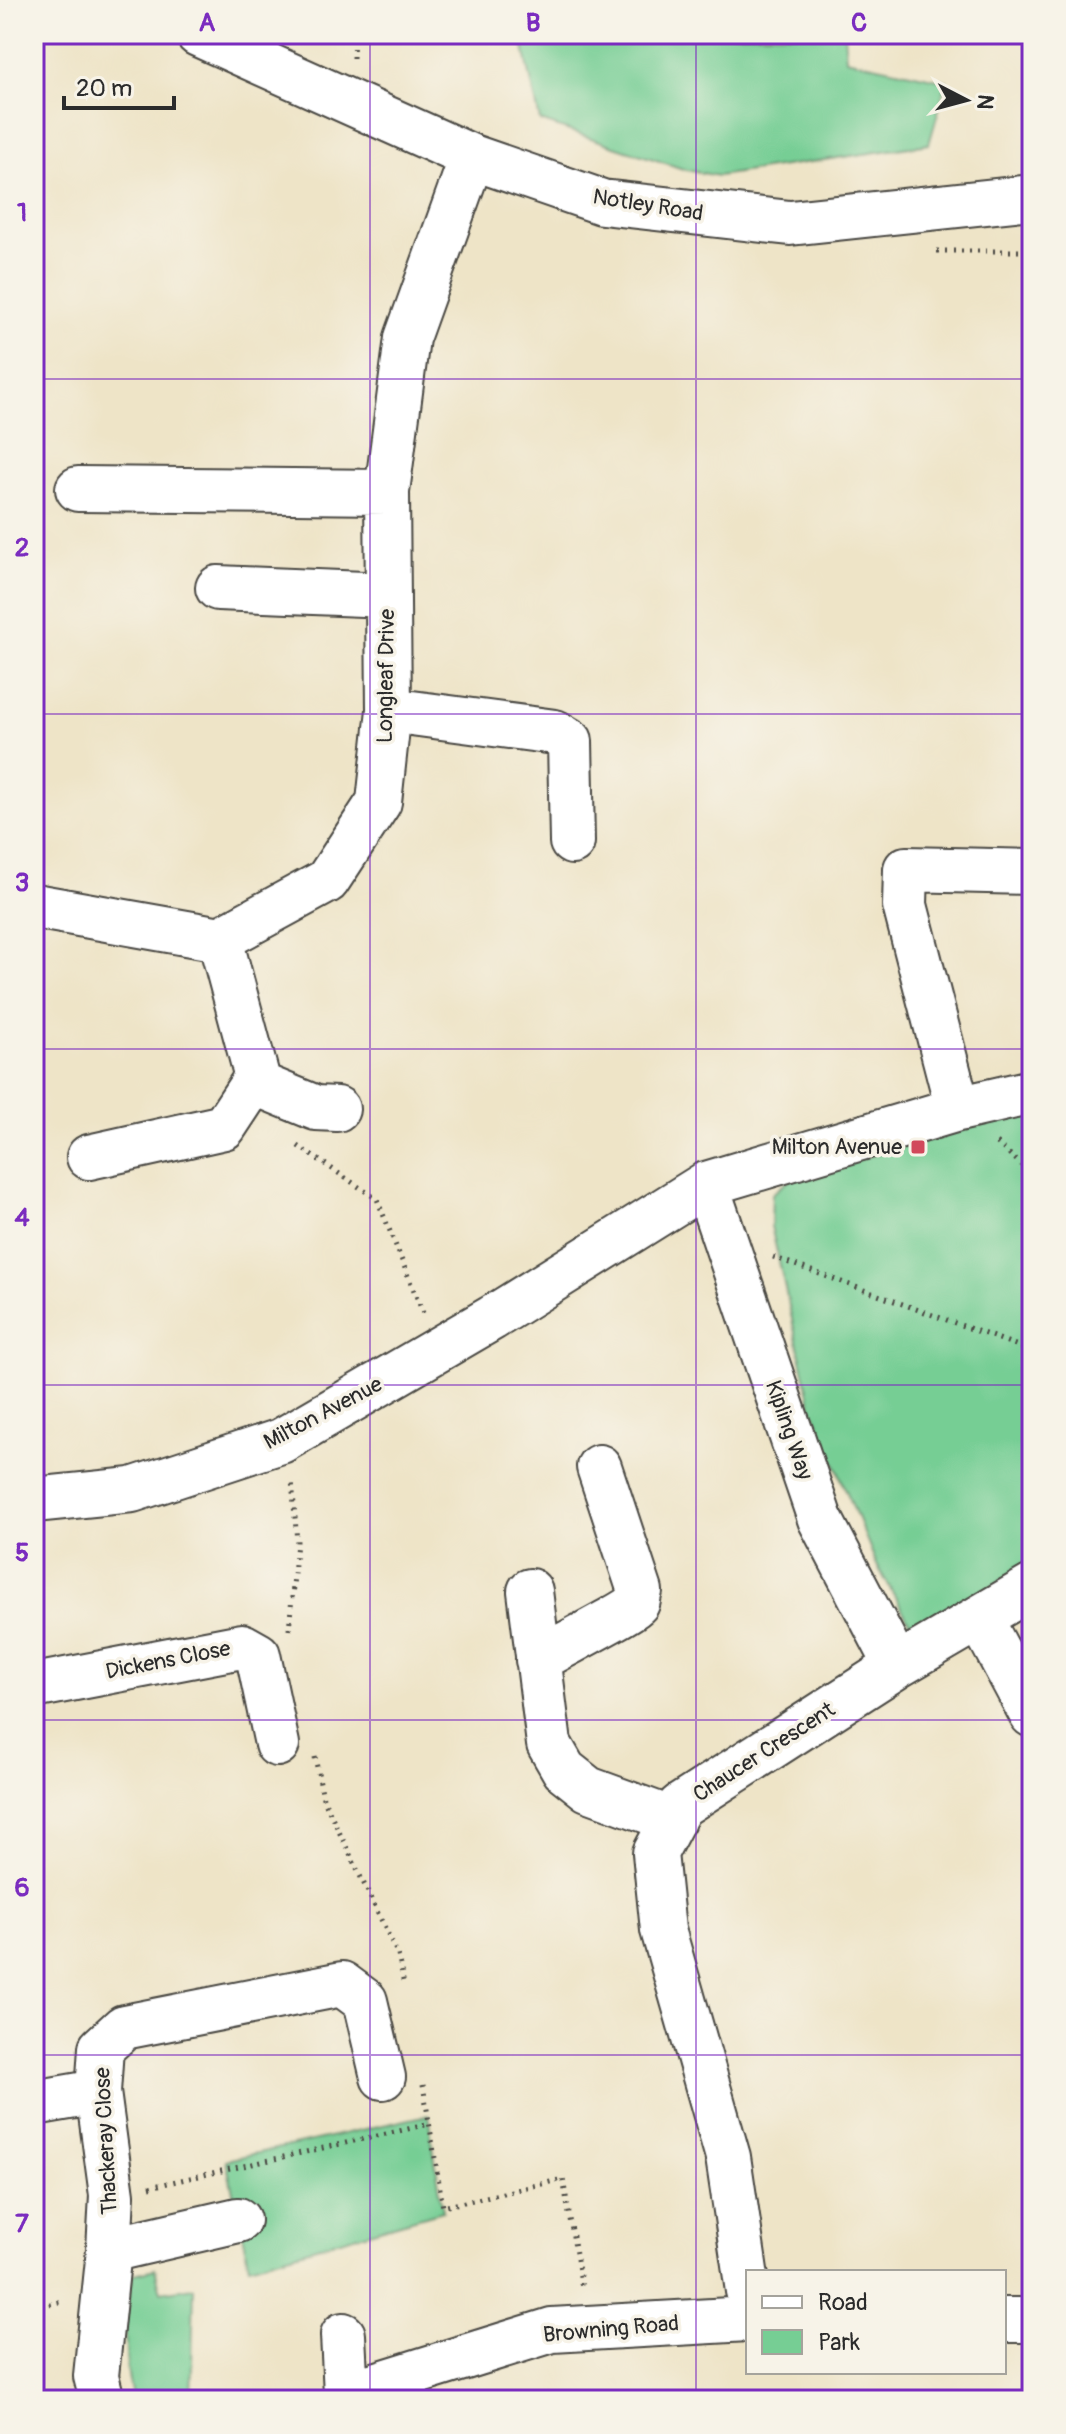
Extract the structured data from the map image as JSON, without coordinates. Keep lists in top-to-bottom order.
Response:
{
  "streets": {
    "street": [
      "Notley Road",
      "Longleaf Drive",
      "Milton Avenue",
      "Kipling Way",
      "Dickens Close",
      "Chaucer Crescent",
      "Thackeray Close",
      "Browning Road"
    ]
  },
  "crossings": [
    ["Notley Road", "Longleaf Drive"],
    ["Milton Avenue", "Kipling Way"],
    ["Kipling Way", "Chaucer Crescent"]
  ],
  "places": {
    "transit": ["Milton Avenue"]
  },
  "legend": ["Road", "Park"],
  "scale_bar": "20 m",
  "north": "right",
  "grid": {
    "columns": ["A", "B", "C"],
    "rows": [
      "1",
      "2",
      "3",
      "4",
      "5",
      "6",
      "7"
    ]
  }
}
